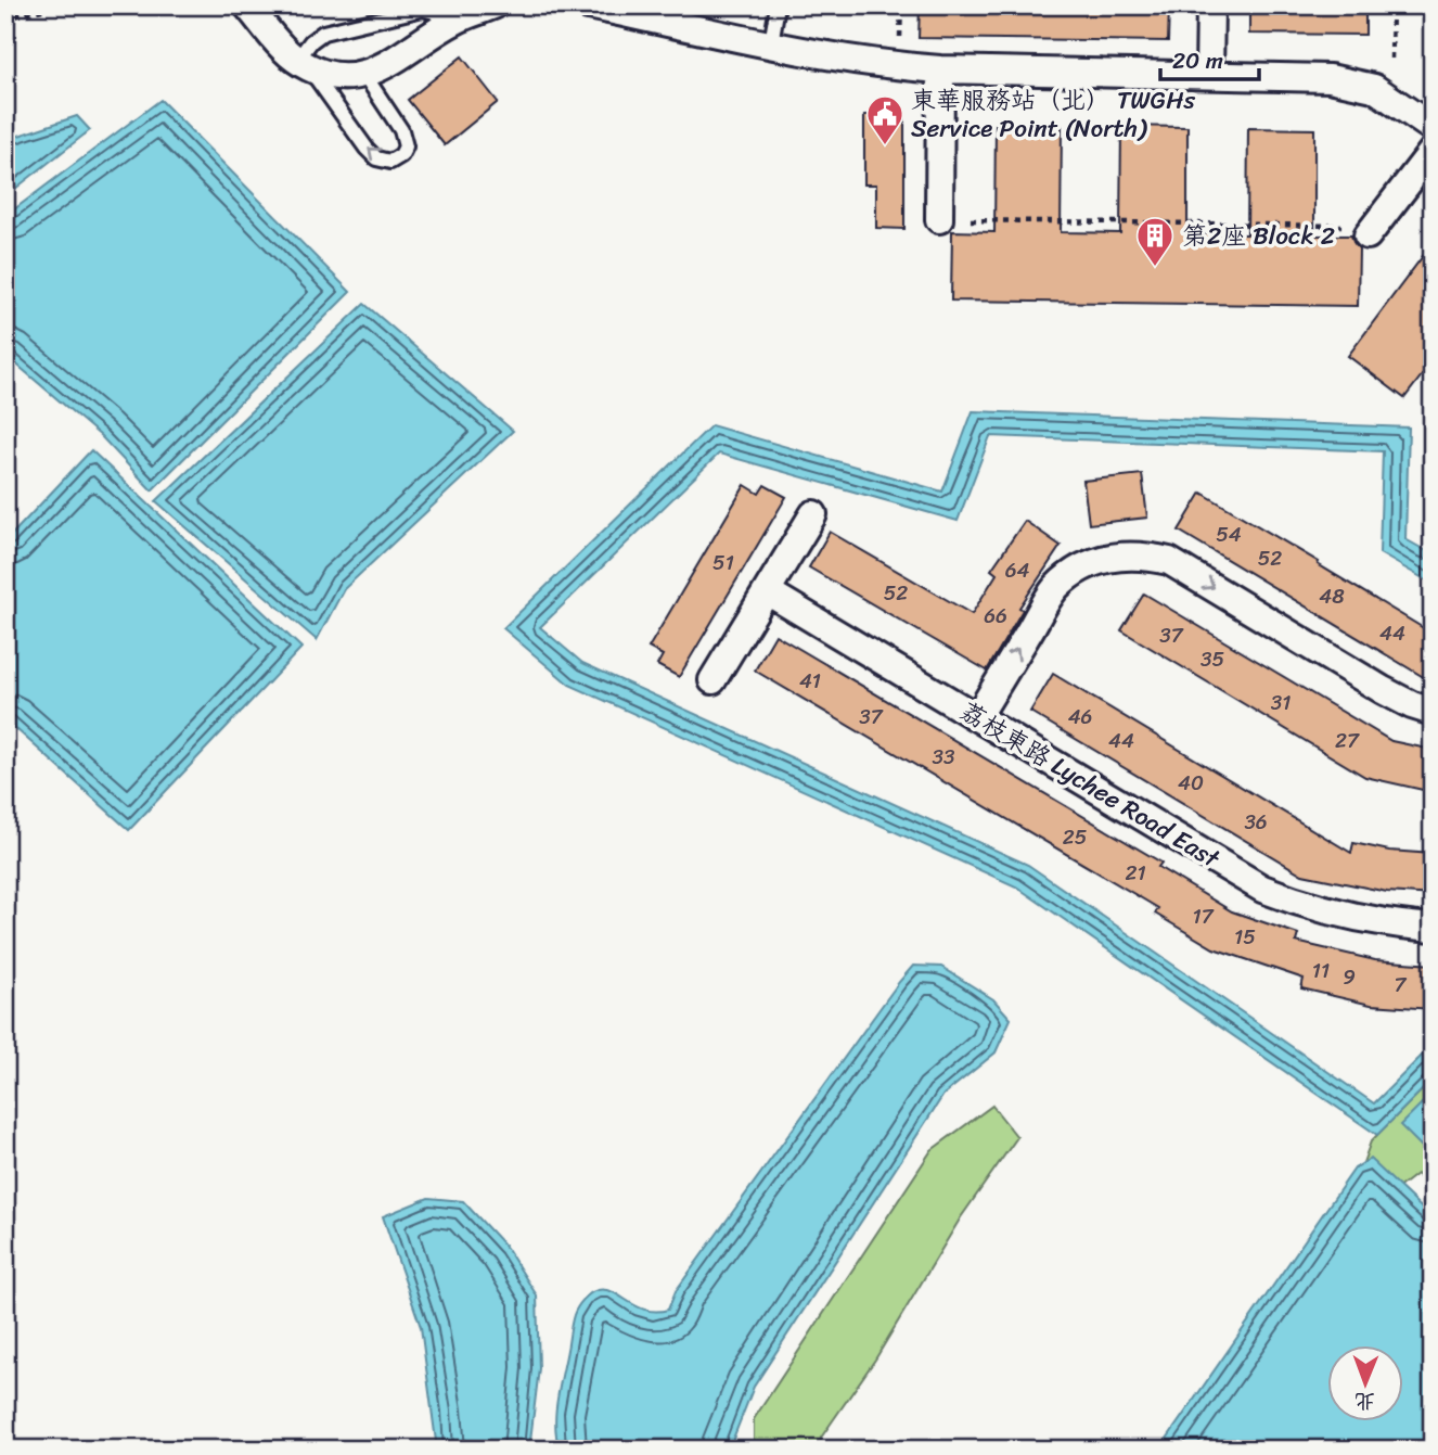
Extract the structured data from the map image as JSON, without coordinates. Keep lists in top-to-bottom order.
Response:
{
  "streets": {
    "street": ["荔枝東路 Lychee Road East"]
  },
  "places": {
    "public building": ["東華服務站（北） TWGHs Service Point (North)"],
    "building": ["第2座 Block 2"]
  },
  "house_numbers": [
    "54",
    "52",
    "51",
    "64",
    "52",
    "48",
    "66",
    "44",
    "37",
    "35",
    "41",
    "31",
    "37",
    "46",
    "44",
    "27",
    "33",
    "40",
    "36",
    "25",
    "21",
    "17",
    "15",
    "11",
    "9",
    "7"
  ],
  "scale_bar": "20 m",
  "north": "bottom"
}
